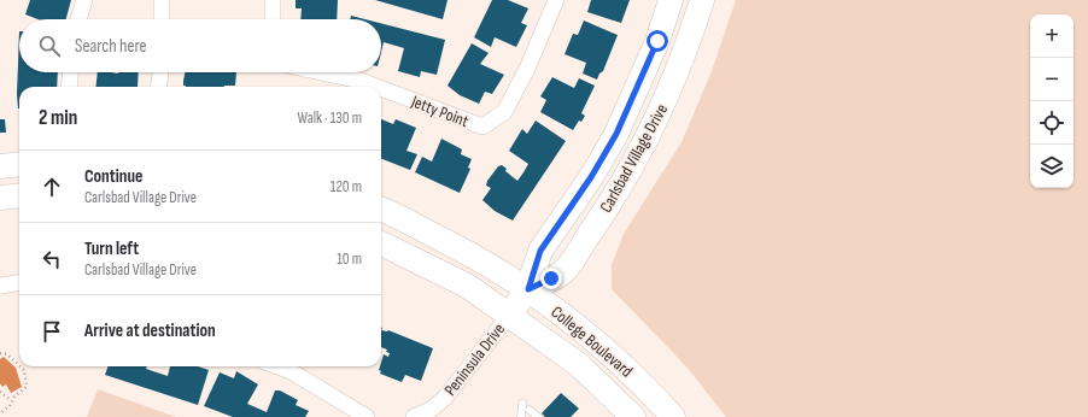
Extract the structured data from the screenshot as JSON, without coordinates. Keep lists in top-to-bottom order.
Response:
{
  "streets": {
    "main road": ["Carlsbad Village Drive", "College Boulevard"],
    "street": ["Jetty Point", "Peninsula Drive"]
  },
  "crossings": [
    ["Carlsbad Village Drive", "College Boulevard"],
    ["Carlsbad Village Drive", "Peninsula Drive"],
    ["College Boulevard", "Peninsula Drive"]
  ],
  "page": {
    "map_buttons": ["+", "−"],
    "search": "Search here",
    "heading": ["2 min", "Walk · 130 m"],
    "list": [
      ["Continue", "Carlsbad Village Drive", "120 m"],
      ["Turn left", "Carlsbad Village Drive", "10 m"],
      "Arrive at destination"
    ]
  }
}
